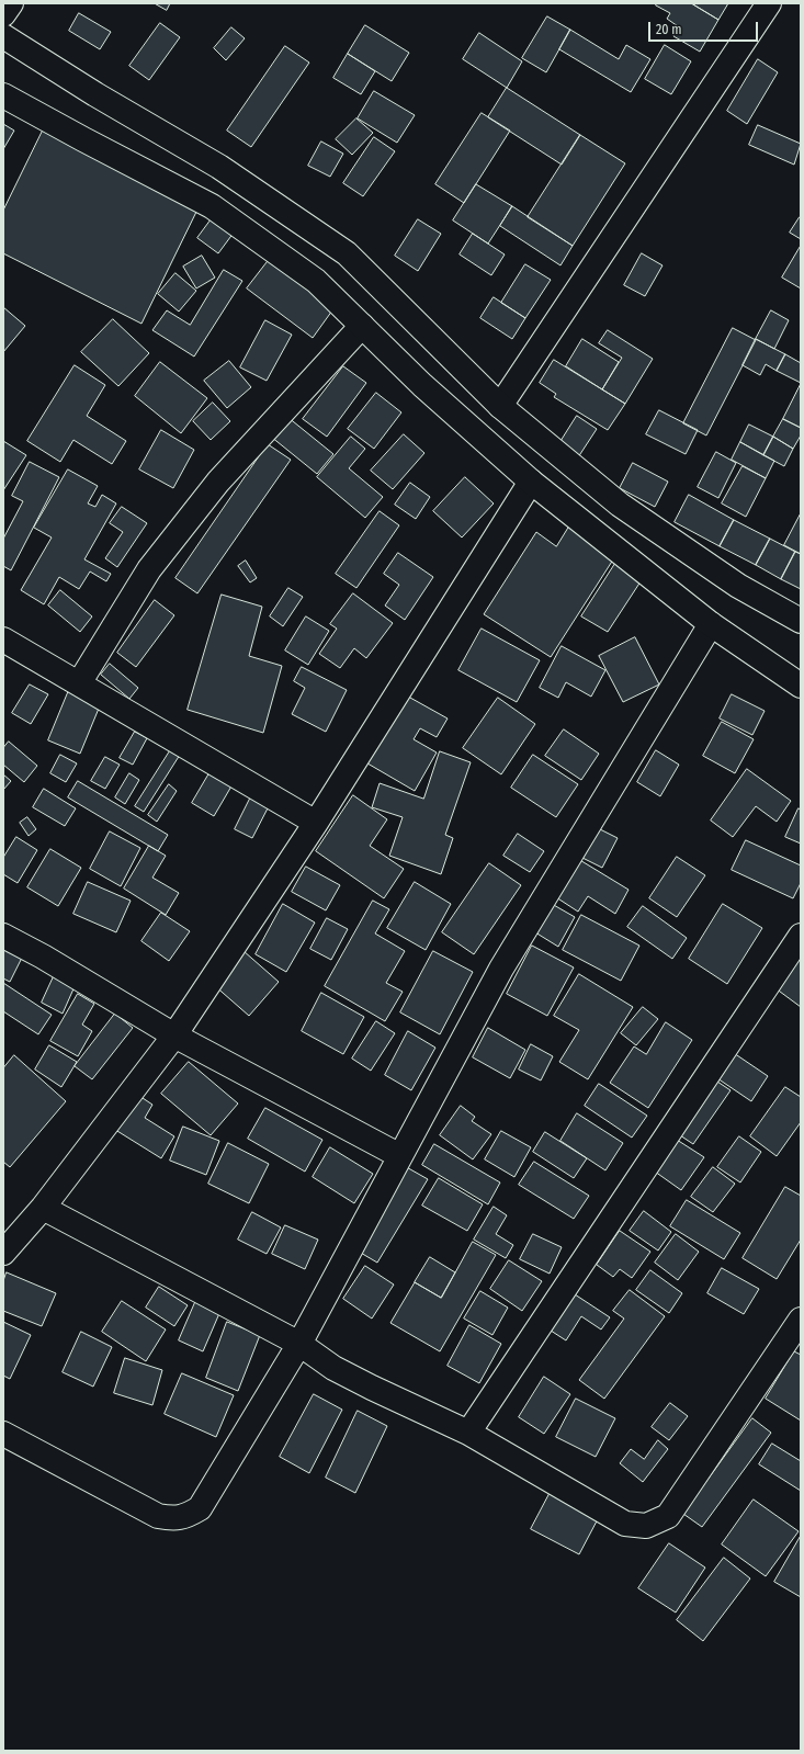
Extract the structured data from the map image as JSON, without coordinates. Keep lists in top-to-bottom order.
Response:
{
  "scale_bar": "20 m"
}
